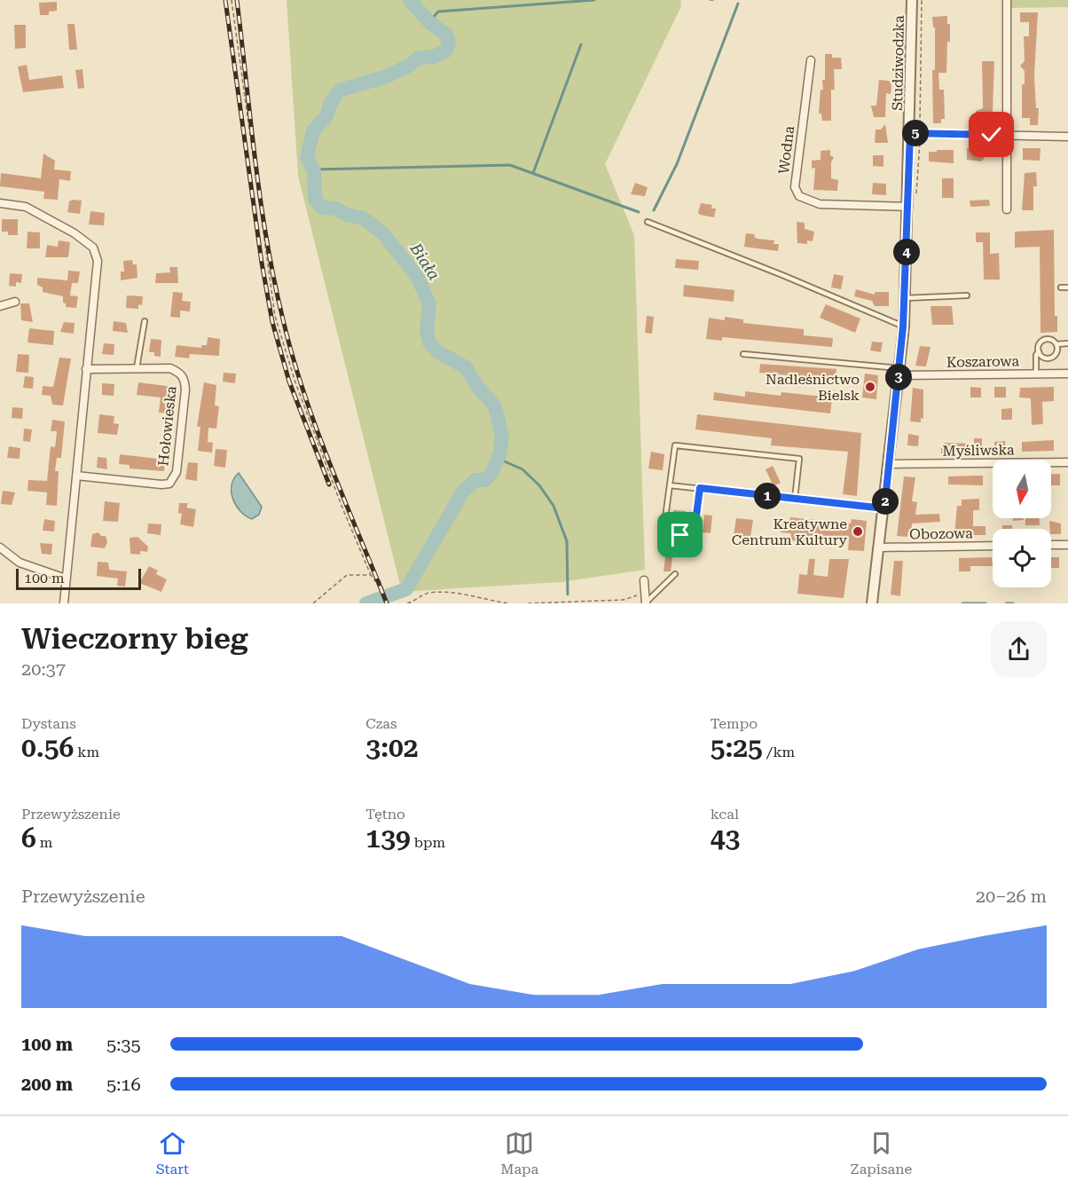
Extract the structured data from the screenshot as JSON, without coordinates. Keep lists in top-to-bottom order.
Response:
{
  "streets": {
    "street": [
      "Studziwodzka",
      "Wodna",
      "Koszarowa",
      "Hołowieska",
      "Myśliwska",
      "Obozowa"
    ]
  },
  "crossings": [
    ["Studziwodzka", "Wodna"],
    ["Studziwodzka", "Koszarowa"],
    ["Studziwodzka", "Myśliwska"],
    ["Studziwodzka", "Obozowa"]
  ],
  "water": ["Biała"],
  "places": ["Nadleśnictwo Bielsk", "Kreatywne Centrum Kultury"],
  "scale_bar": "100 m",
  "north": "bottom",
  "page": {
    "pins": [
      "5",
      "4",
      "3",
      "1",
      "2"
    ],
    "scale": "100 m",
    "heading": ["Wieczorny bieg", "20:37"],
    "stats": [
      ["Dystans", "0.56 km"],
      ["Czas", "3:02"],
      ["Tempo", "5:25 /km"],
      ["Przewyższenie", "6 m"],
      ["Tętno", "139 bpm"],
      ["kcal", "43"]
    ],
    "chart": ["Przewyższenie", "20–26 m"],
    "list": [
      {
        "name": "100 m",
        "note": "5:35"
      },
      {
        "name": "200 m",
        "note": "5:16"
      }
    ],
    "tabs": ["Start", "Mapa", "Zapisane"]
  }
}
